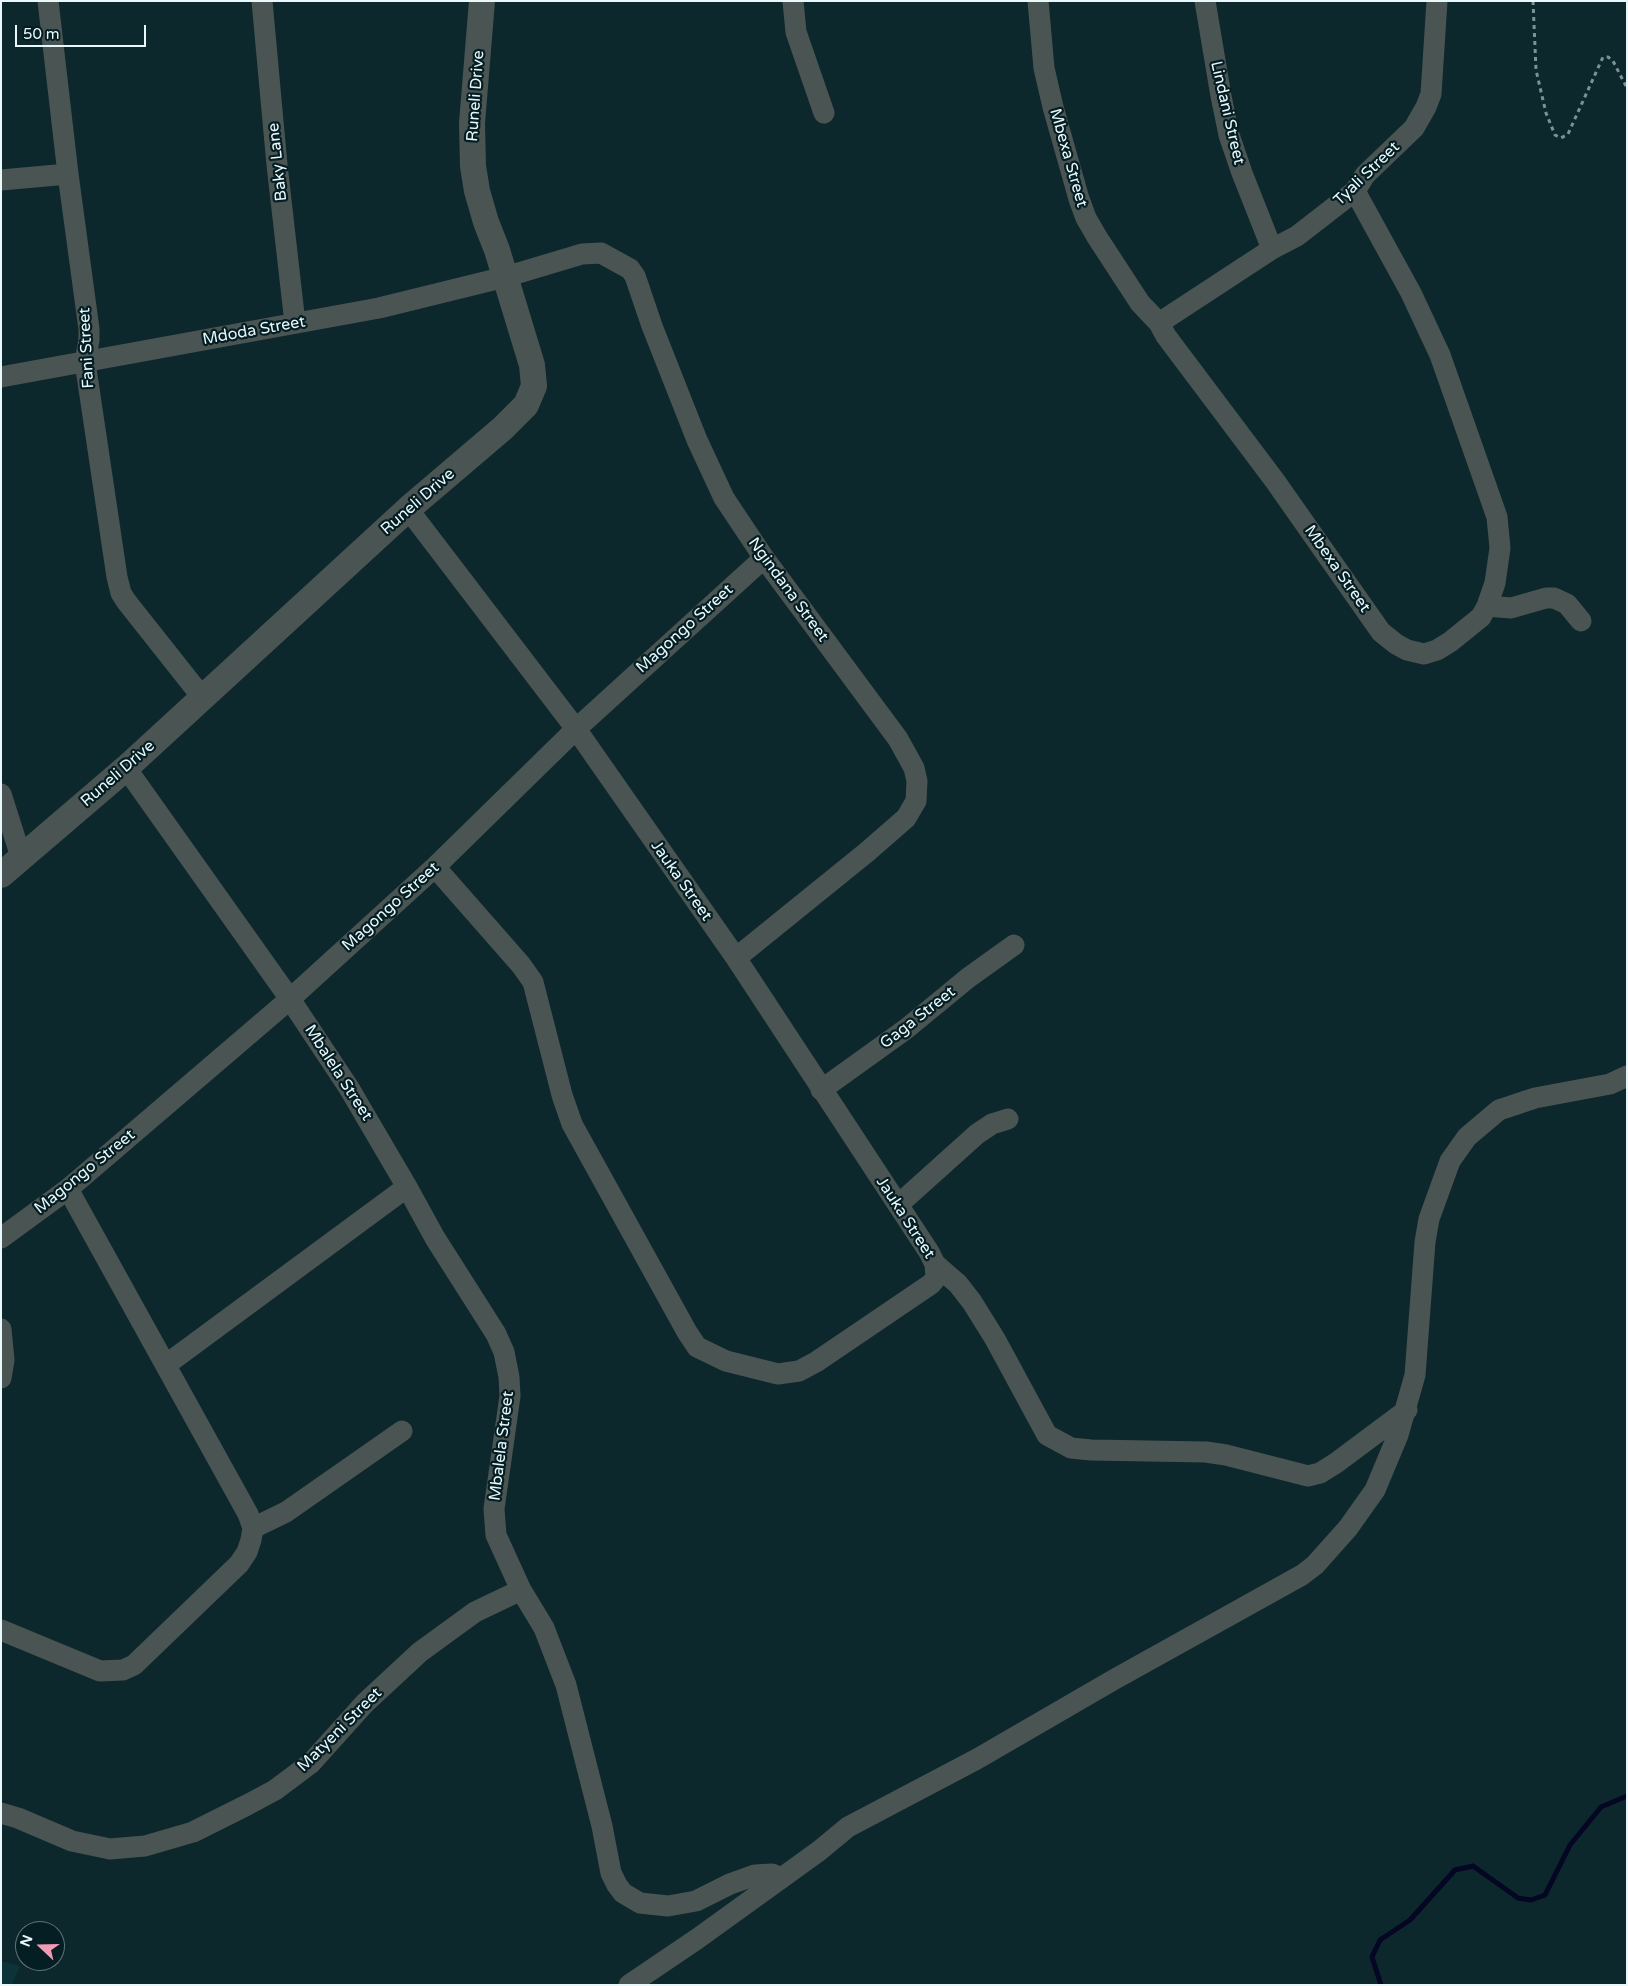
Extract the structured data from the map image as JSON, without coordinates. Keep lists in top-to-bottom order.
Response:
{
  "streets": {
    "street": [
      "Runeli Drive",
      "Lindani Street",
      "Mbexa Street",
      "Baky Lane",
      "Tyali Street",
      "Mdoda Street",
      "Fani Street",
      "Ngindana Street",
      "Magongo Street",
      "Jauka Street",
      "Gaga Street",
      "Mbalela Street",
      "Matyeni Street"
    ]
  },
  "crossings": [
    ["Runeli Drive", "Mdoda Street"],
    ["Runeli Drive", "Fani Street"],
    ["Runeli Drive", "Ngindana Street"],
    ["Runeli Drive", "Jauka Street"],
    ["Runeli Drive", "Mbalela Street"],
    ["Lindani Street", "Tyali Street"],
    ["Mbexa Street", "Tyali Street"],
    ["Baky Lane", "Mdoda Street"],
    ["Mdoda Street", "Fani Street"],
    ["Mdoda Street", "Ngindana Street"],
    ["Ngindana Street", "Magongo Street"],
    ["Ngindana Street", "Jauka Street"],
    ["Magongo Street", "Jauka Street"],
    ["Magongo Street", "Mbalela Street"],
    ["Jauka Street", "Gaga Street"],
    ["Mbalela Street", "Matyeni Street"]
  ],
  "scale_bar": "50 m",
  "north": "left"
}
